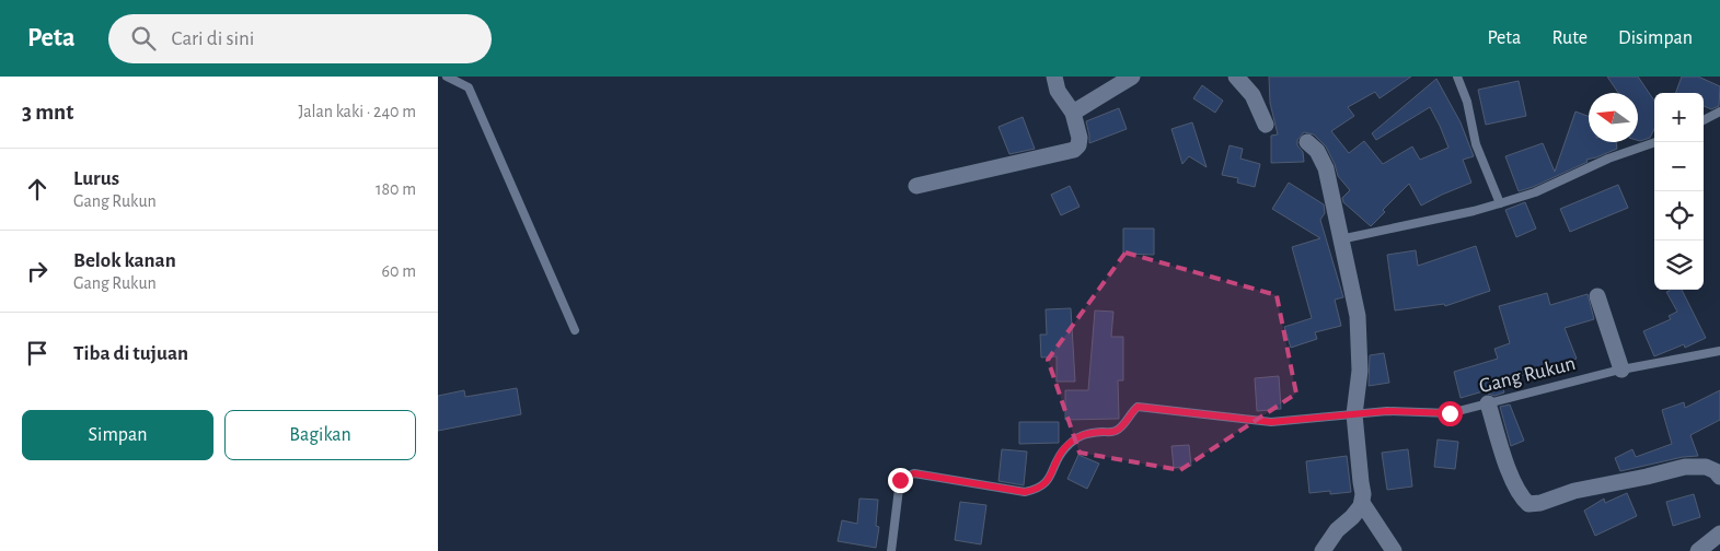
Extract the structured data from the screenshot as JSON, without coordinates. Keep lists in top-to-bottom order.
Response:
{
  "streets": {
    "lane": ["Gang Rukun"]
  },
  "north": "left",
  "page": {
    "header": "Peta",
    "search": "Cari di sini",
    "nav": ["Peta", "Rute", "Disimpan"],
    "heading": ["3 mnt", "Jalan kaki · 240 m"],
    "map_buttons": ["+", "−"],
    "list": [
      ["Lurus", "Gang Rukun", "180 m"],
      ["Belok kanan", "Gang Rukun", "60 m"],
      "Tiba di tujuan"
    ],
    "buttons": ["Simpan", "Bagikan"]
  }
}
